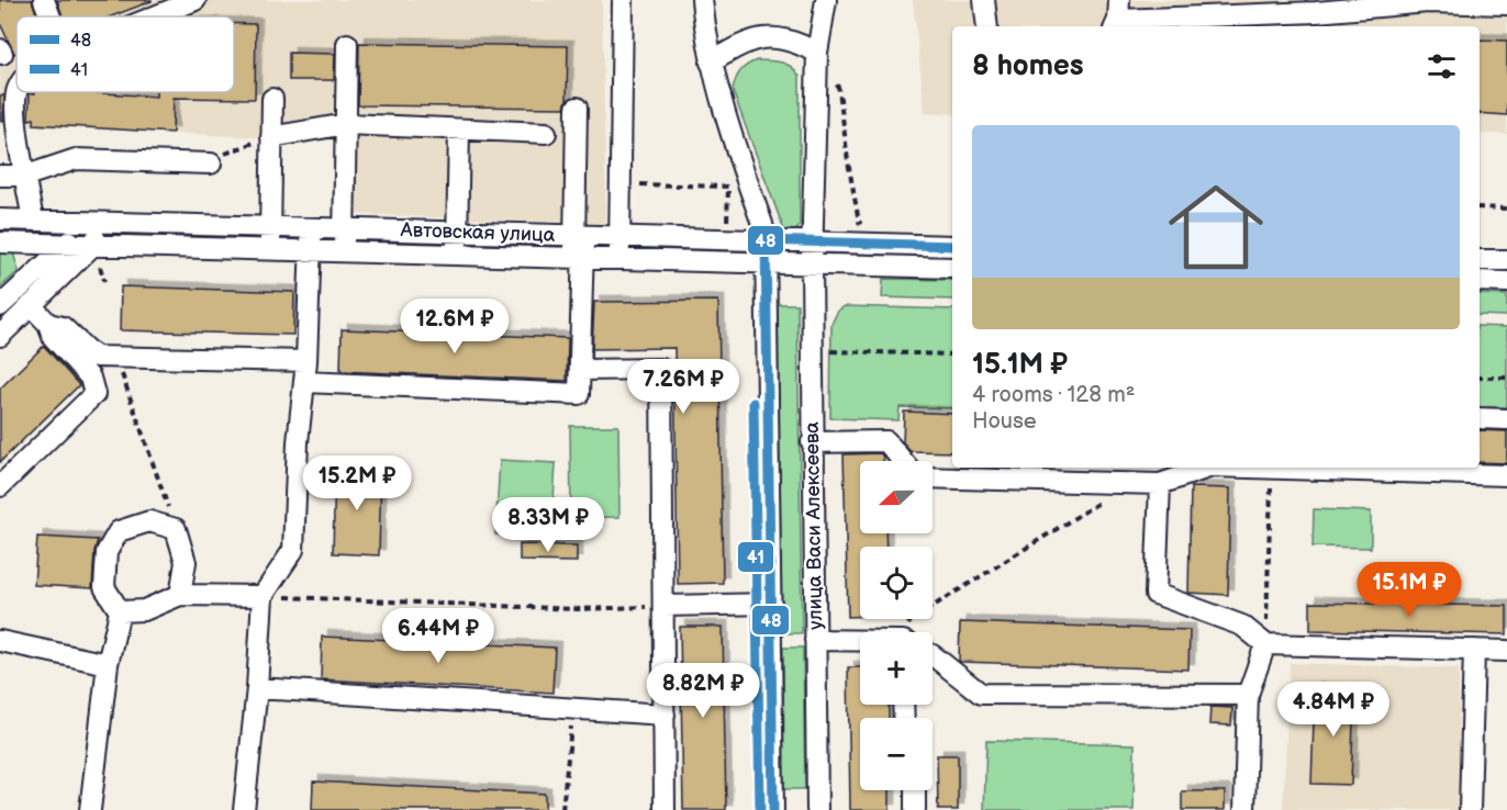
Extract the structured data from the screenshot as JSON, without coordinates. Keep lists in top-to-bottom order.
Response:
{
  "streets": {
    "street": ["Автовская улица", "улица Васи Алексеева"]
  },
  "crossings": [
    ["Автовская улица", "улица Васи Алексеева"]
  ],
  "lines": ["transit line 48", "transit line 41"],
  "legend": ["48", "41"],
  "north": "left",
  "page": {
    "heading": "8 homes",
    "list": [
      {
        "name": "15.1M ₽",
        "note": "4 rooms · 128 m² · House"
      }
    ],
    "price": [
      "12.6M ₽",
      "7.26M ₽",
      "15.2M ₽",
      "8.33M ₽",
      "15.1M ₽",
      "6.44M ₽",
      "8.82M ₽",
      "4.84M ₽"
    ],
    "map_buttons": ["+", "−"]
  }
}
